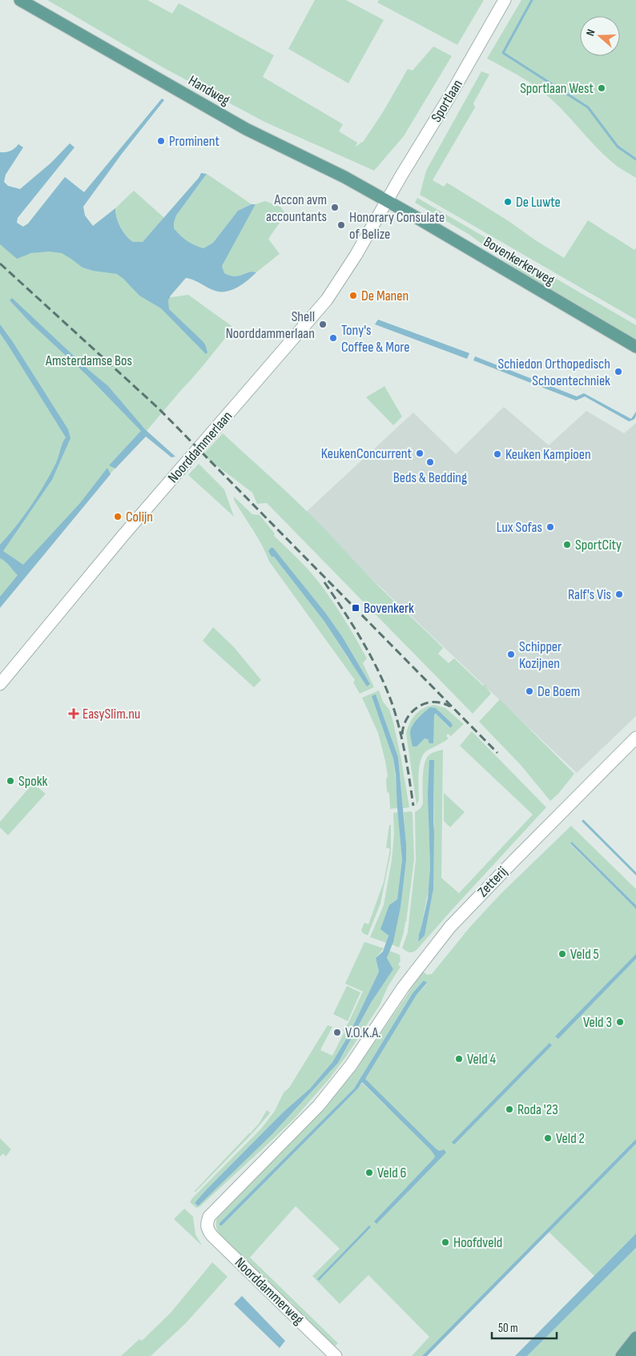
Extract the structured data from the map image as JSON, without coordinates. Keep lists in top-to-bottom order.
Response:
{
  "streets": {
    "main road": ["Handweg", "Bovenkerkerweg"],
    "street": [
      "Sportlaan",
      "Noorddammerlaan",
      "Zetterij",
      "Noorddammerweg"
    ]
  },
  "crossings": [
    ["Handweg", "Sportlaan"],
    ["Handweg", "Bovenkerkerweg"],
    ["Handweg", "Noorddammerlaan"],
    ["Sportlaan", "Bovenkerkerweg"],
    ["Sportlaan", "Noorddammerlaan"],
    ["Bovenkerkerweg", "Noorddammerlaan"],
    ["Zetterij", "Noorddammerweg"]
  ],
  "parks": ["Amsterdamse Bos"],
  "places": {
    "other": [
      "Sportlaan West",
      "Prominent",
      "De Luwte",
      "Accon avm accountants",
      "Honorary Consulate of Belize",
      "De Manen",
      "Shell Noorddammerlaan",
      "Tony's Coffee & More",
      "Schiedon Orthopedisch Schoentechniek",
      "KeukenConcurrent",
      "Keuken Kampioen",
      "Beds & Bedding",
      "Colijn",
      "Lux Sofas",
      "SportCity",
      "Ralf's Vis",
      "Schipper Kozijnen",
      "De Boem",
      "Spokk",
      "Veld 5",
      "Veld 3",
      "V.O.K.A.",
      "Veld 4",
      "Roda '23",
      "Veld 2",
      "Veld 6",
      "Hoofdveld"
    ],
    "transit": ["Bovenkerk"],
    "health": ["EasySlim.nu"]
  },
  "scale_bar": "50 m",
  "north": "left"
}
